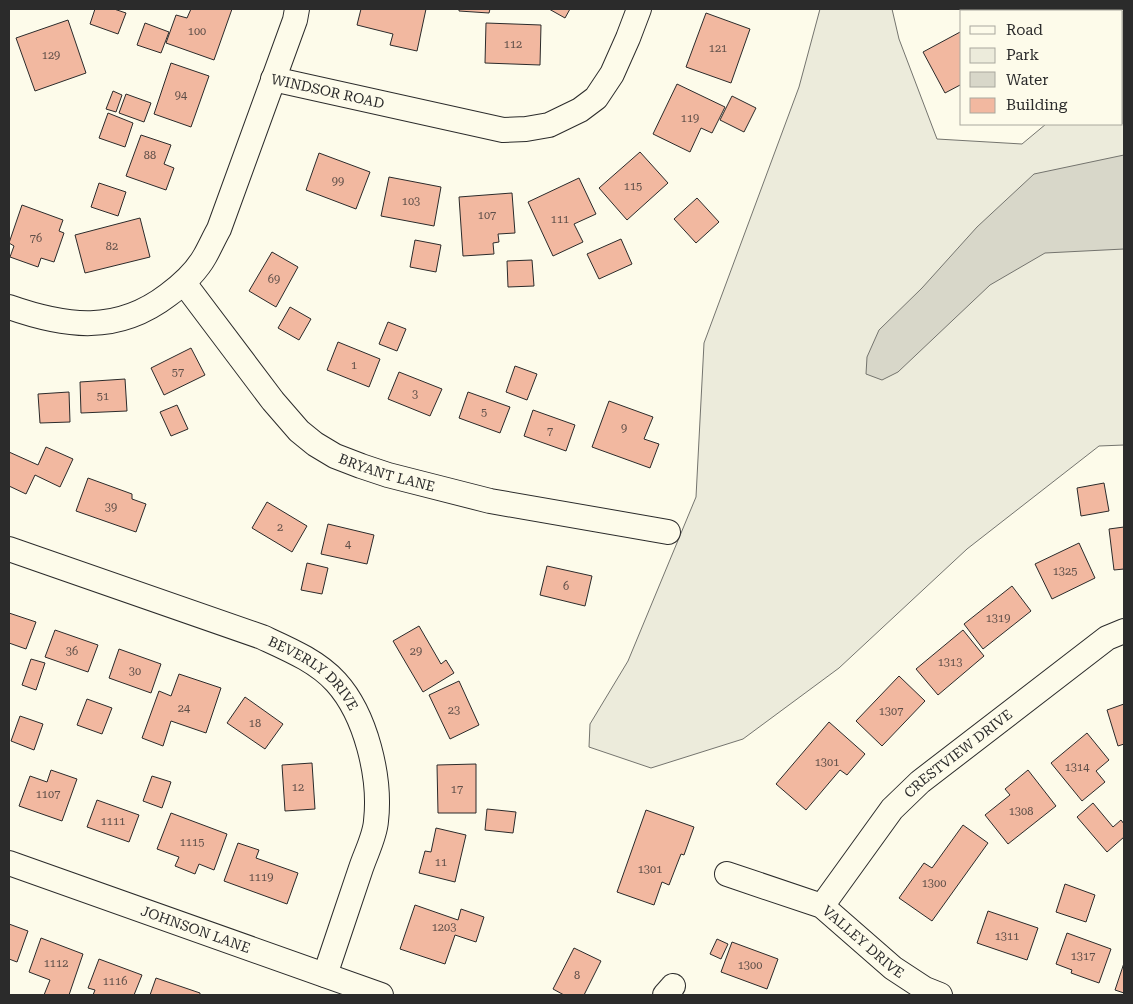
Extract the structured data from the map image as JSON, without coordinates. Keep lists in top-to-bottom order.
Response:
{
  "streets": {
    "street": [
      "WINDSOR ROAD",
      "BRYANT LANE",
      "BEVERLY DRIVE",
      "CRESTVIEW DRIVE",
      "JOHNSON LANE",
      "VALLEY DRIVE"
    ]
  },
  "crossings": [
    ["WINDSOR ROAD", "BRYANT LANE"],
    ["BEVERLY DRIVE", "JOHNSON LANE"],
    ["CRESTVIEW DRIVE", "VALLEY DRIVE"]
  ],
  "house_numbers": [
    "100",
    "112",
    "121",
    "129",
    "94",
    "119",
    "88",
    "99",
    "115",
    "103",
    "107",
    "111",
    "76",
    "82",
    "69",
    "1",
    "57",
    "3",
    "51",
    "5",
    "9",
    "7",
    "39",
    "2",
    "4",
    "1325",
    "6",
    "1319",
    "36",
    "29",
    "1313",
    "30",
    "24",
    "23",
    "1307",
    "18",
    "1301",
    "1314",
    "12",
    "17",
    "1107",
    "1308",
    "1111",
    "1115",
    "11",
    "1301",
    "1119",
    "1300",
    "1203",
    "1311",
    "1317",
    "1112",
    "1300",
    "8",
    "1116"
  ],
  "legend": [
    "Road",
    "Park",
    "Water",
    "Building"
  ]
}
